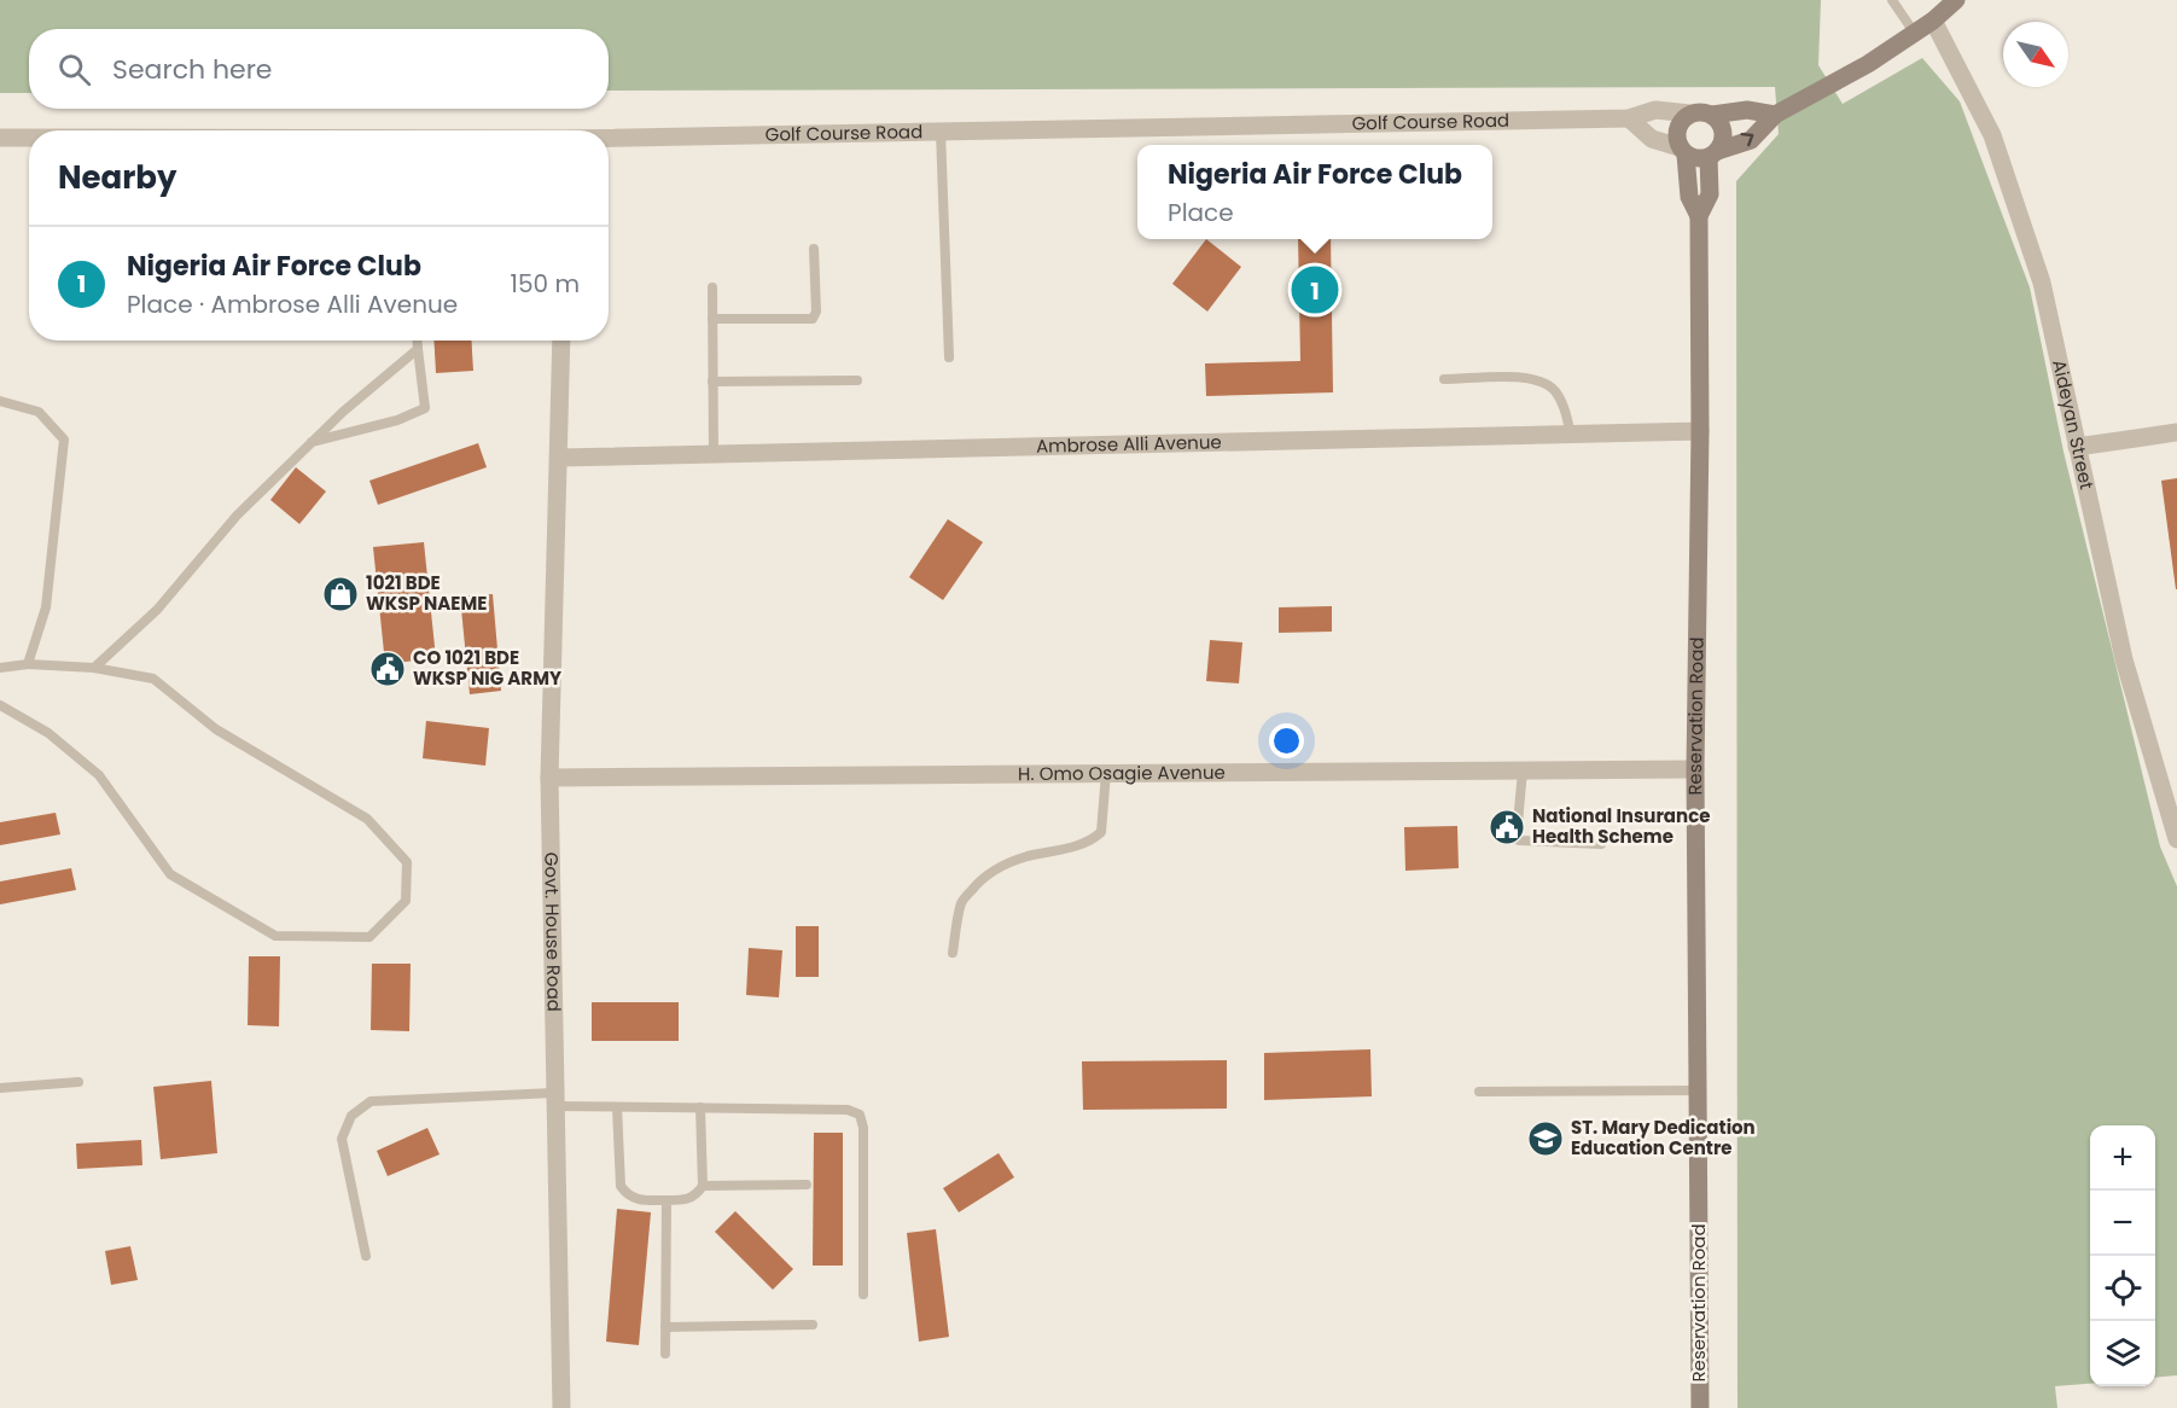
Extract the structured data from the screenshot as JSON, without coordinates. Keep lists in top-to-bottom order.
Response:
{
  "streets": {
    "street": [
      "Golf Course Road",
      "Aideyan Street",
      "Ambrose Alli Avenue",
      "Reservation Road",
      "H. Omo Osagie Avenue",
      "Govt. House Road"
    ]
  },
  "crossings": [
    ["Golf Course Road", "Reservation Road"],
    ["Ambrose Alli Avenue", "Reservation Road"],
    ["Ambrose Alli Avenue", "Govt. House Road"],
    ["Reservation Road", "H. Omo Osagie Avenue"],
    ["H. Omo Osagie Avenue", "Govt. House Road"]
  ],
  "places": {
    "shop": ["1021 BDE WKSP NAEME"],
    "public building": ["CO 1021 BDE WKSP NIG ARMY", "National Insurance Health Scheme"],
    "school or university": ["ST. Mary Dedication Education Centre"]
  },
  "north": "bottom right",
  "page": {
    "search": "Search here",
    "heading": "Nearby",
    "popup": ["Nigeria Air Force Club", "Place"],
    "list": [
      {
        "mark": "1",
        "name": "Nigeria Air Force Club",
        "note": "Place · Ambrose Alli Avenue",
        "value": "150 m"
      }
    ],
    "pins": "1",
    "map_buttons": ["+", "−"]
  }
}
